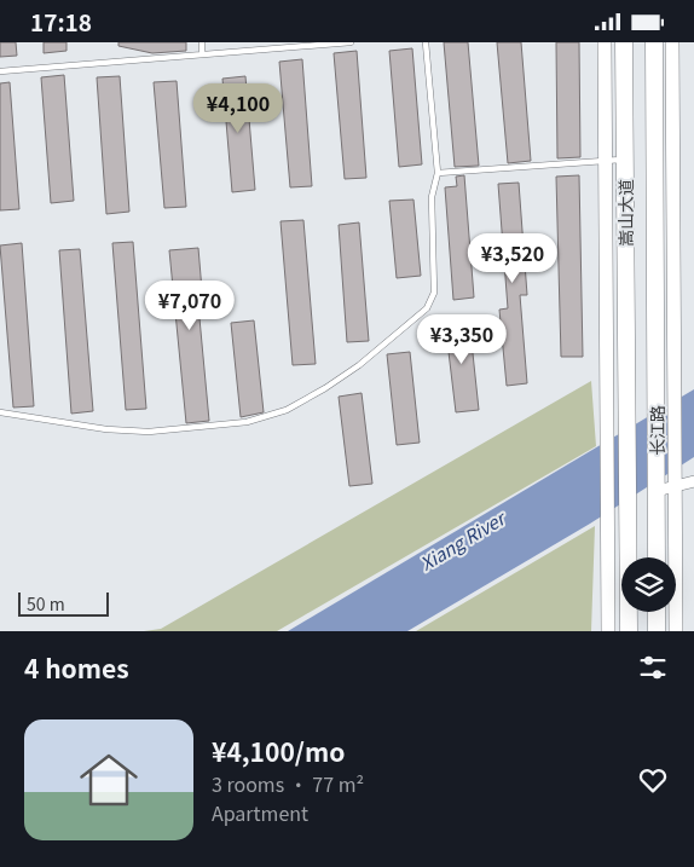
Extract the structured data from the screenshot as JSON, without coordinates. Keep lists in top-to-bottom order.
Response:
{
  "streets": {
    "main road": ["嵩山大道", "长江路"]
  },
  "crossings": [
    ["嵩山大道", "长江路"]
  ],
  "water": ["Xiang River"],
  "scale_bar": "50 m",
  "page": {
    "status": "17:18",
    "price": [
      "¥4,100",
      "¥3,520",
      "¥7,070",
      "¥3,350"
    ],
    "scale": "50 m",
    "heading": "4 homes",
    "list": [
      {
        "name": "¥4,100/mo",
        "note": "3 rooms · 77 m² · Apartment"
      }
    ]
  }
}
